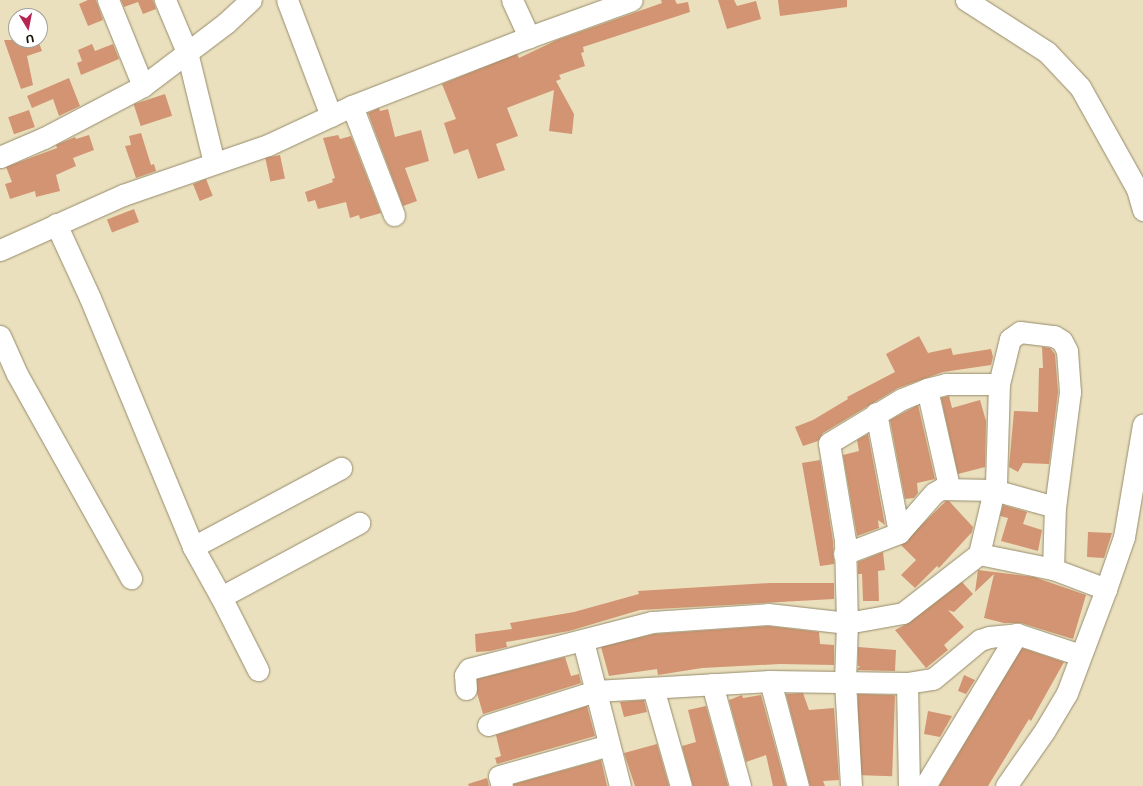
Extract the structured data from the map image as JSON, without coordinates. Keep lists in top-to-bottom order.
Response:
{
  "north": "bottom"
}
